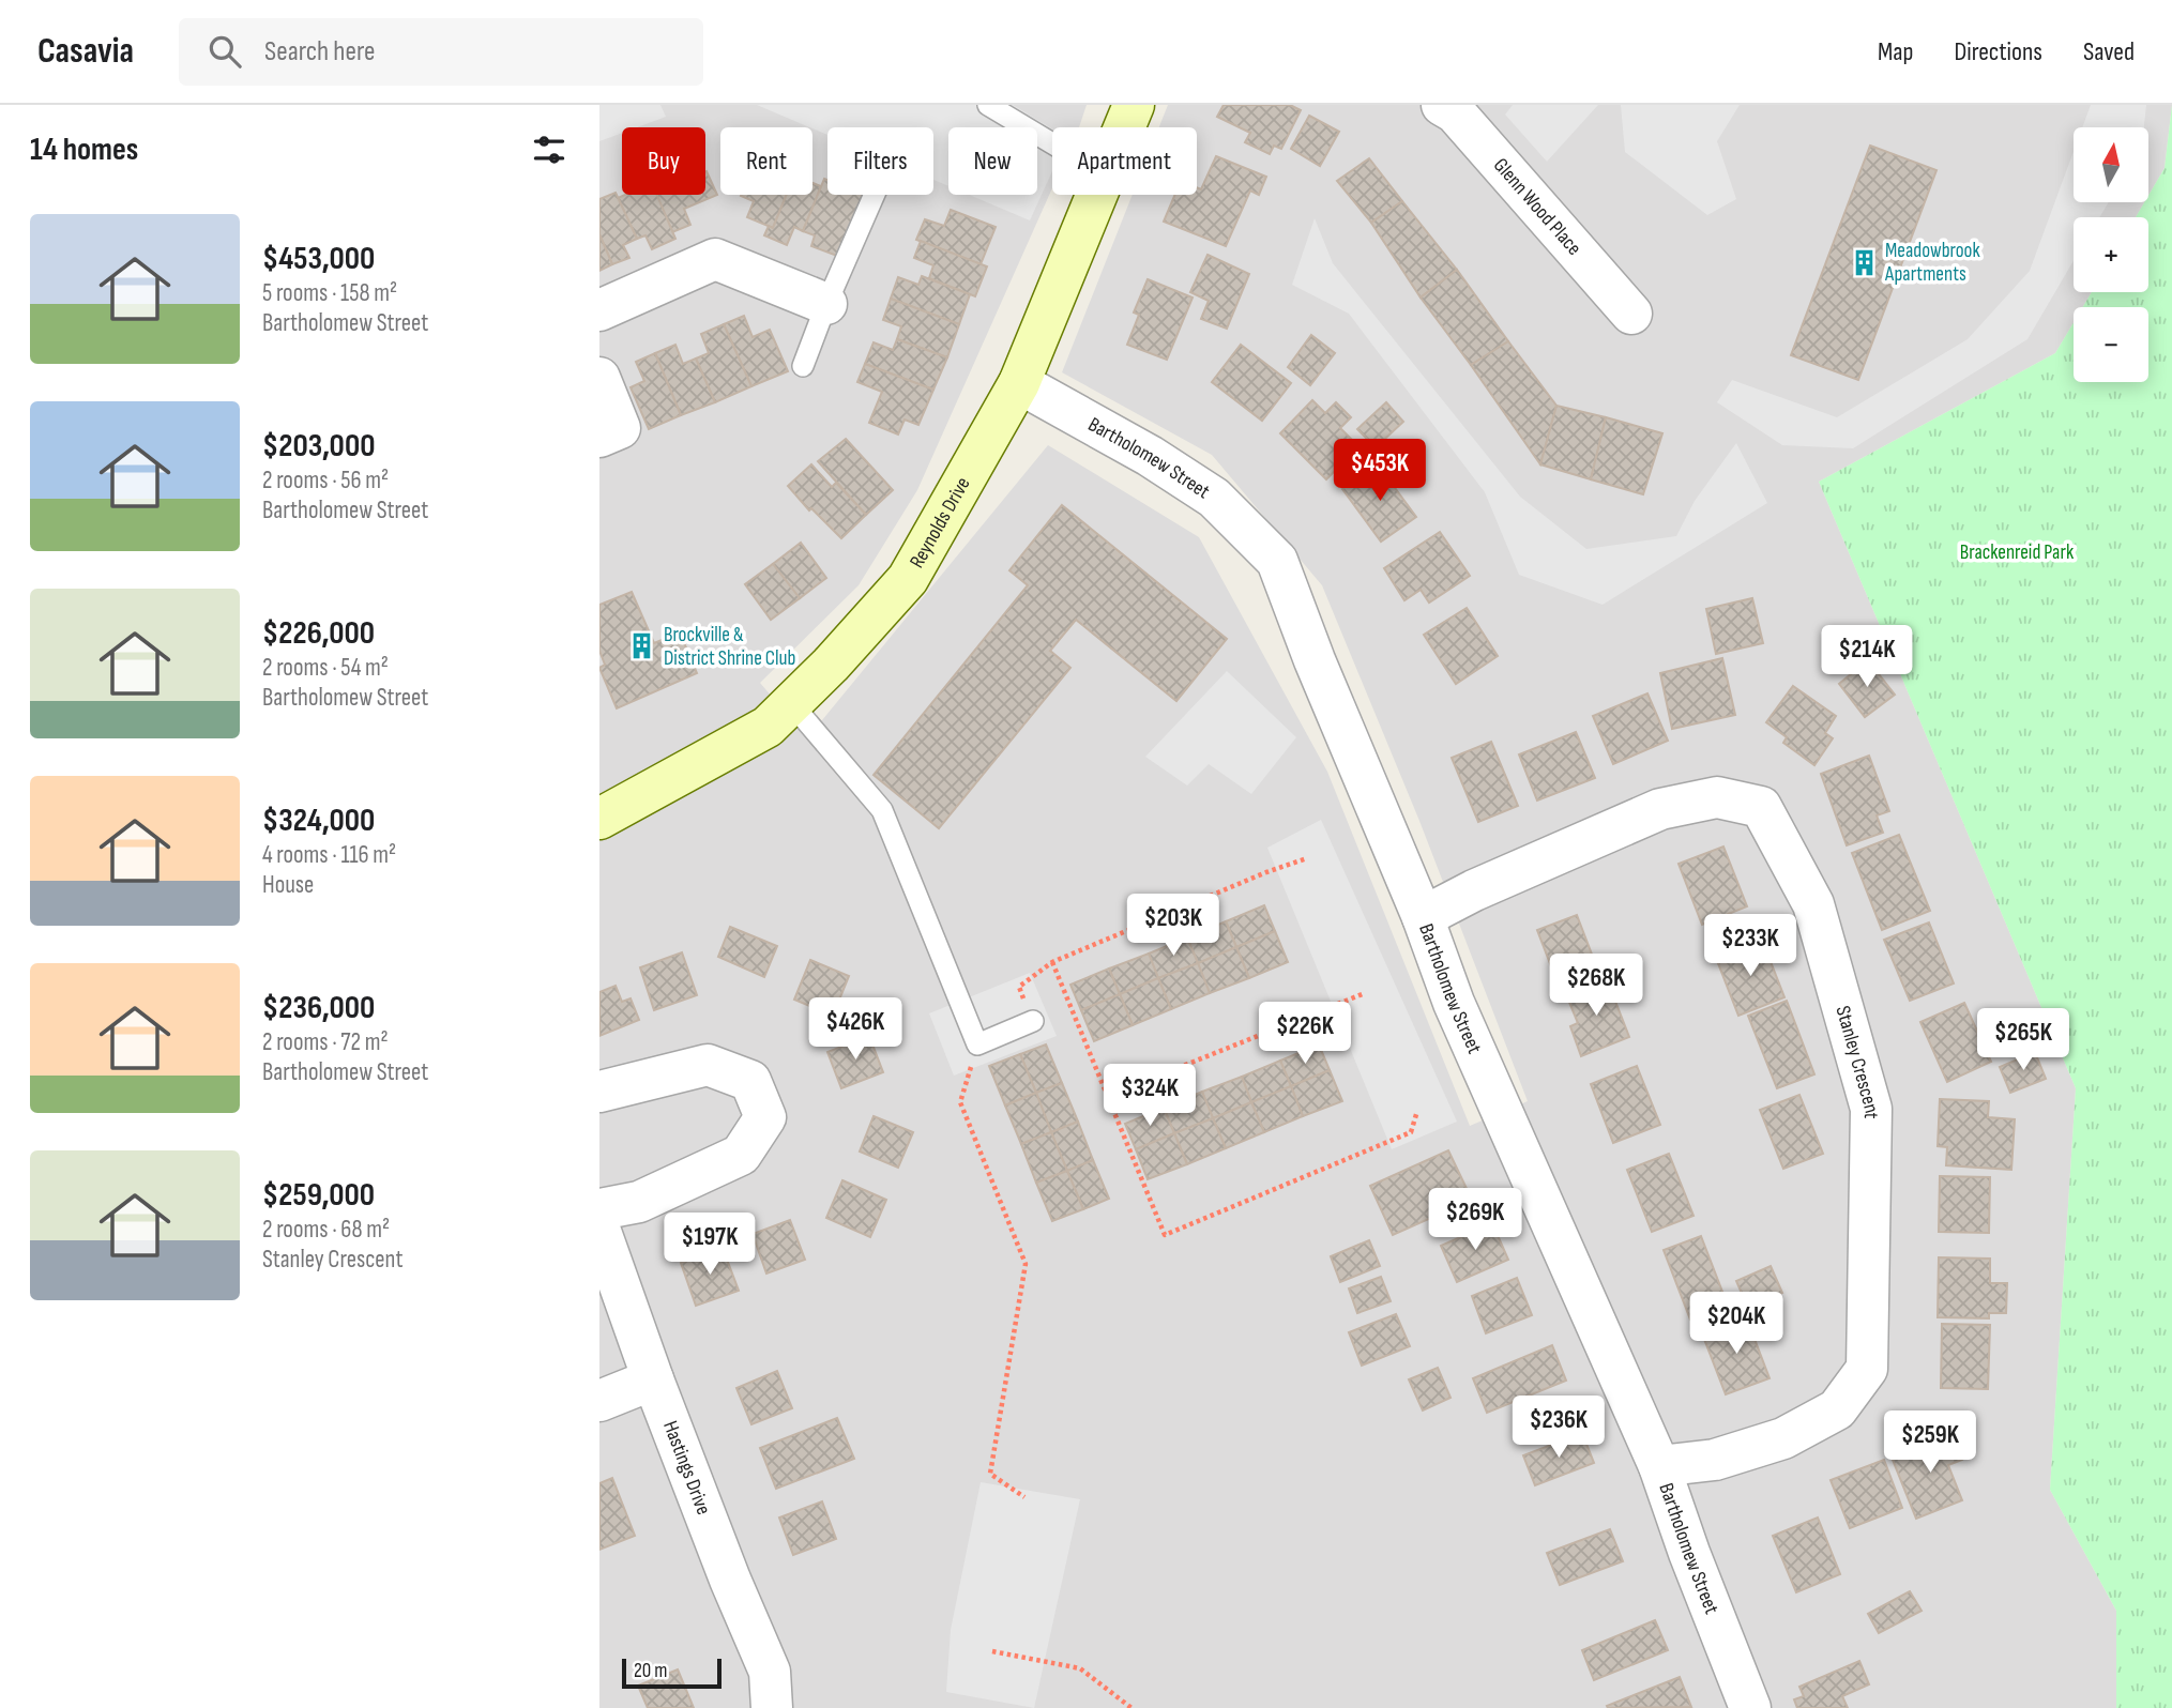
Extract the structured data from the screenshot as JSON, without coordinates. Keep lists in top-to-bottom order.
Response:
{
  "streets": {
    "street": [
      "Glenn Wood Place",
      "Bartholomew Street",
      "Reynolds Drive",
      "Stanley Crescent",
      "Hastings Drive"
    ]
  },
  "crossings": [
    ["Bartholomew Street", "Reynolds Drive"],
    ["Bartholomew Street", "Stanley Crescent"]
  ],
  "parks": ["Brackenreid Park"],
  "places": {
    "building": ["Meadowbrook Apartments", "Brockville & District Shrine Club"]
  },
  "scale_bar": "20 m",
  "north": "top",
  "page": {
    "header": "Casavia",
    "search": "Search here",
    "nav": ["Map", "Directions", "Saved"],
    "heading": "14 homes",
    "map_buttons": ["+", "−"],
    "chip": [
      "Buy",
      "Rent",
      "Filters",
      "New",
      "Apartment"
    ],
    "list": [
      {
        "name": "$453,000",
        "note": "5 rooms · 158 m² · Bartholomew Street"
      },
      {
        "name": "$203,000",
        "note": "2 rooms · 56 m² · Bartholomew Street"
      },
      {
        "name": "$226,000",
        "note": "2 rooms · 54 m² · Bartholomew Street"
      },
      {
        "name": "$324,000",
        "note": "4 rooms · 116 m² · House"
      },
      {
        "name": "$236,000",
        "note": "2 rooms · 72 m² · Bartholomew Street"
      },
      {
        "name": "$259,000",
        "note": "2 rooms · 68 m² · Stanley Crescent"
      }
    ],
    "price": [
      "$453K",
      "$214K",
      "$203K",
      "$233K",
      "$268K",
      "$426K",
      "$226K",
      "$265K",
      "$324K",
      "$269K",
      "$197K",
      "$204K",
      "$236K",
      "$259K"
    ],
    "scale": "20 m"
  }
}
